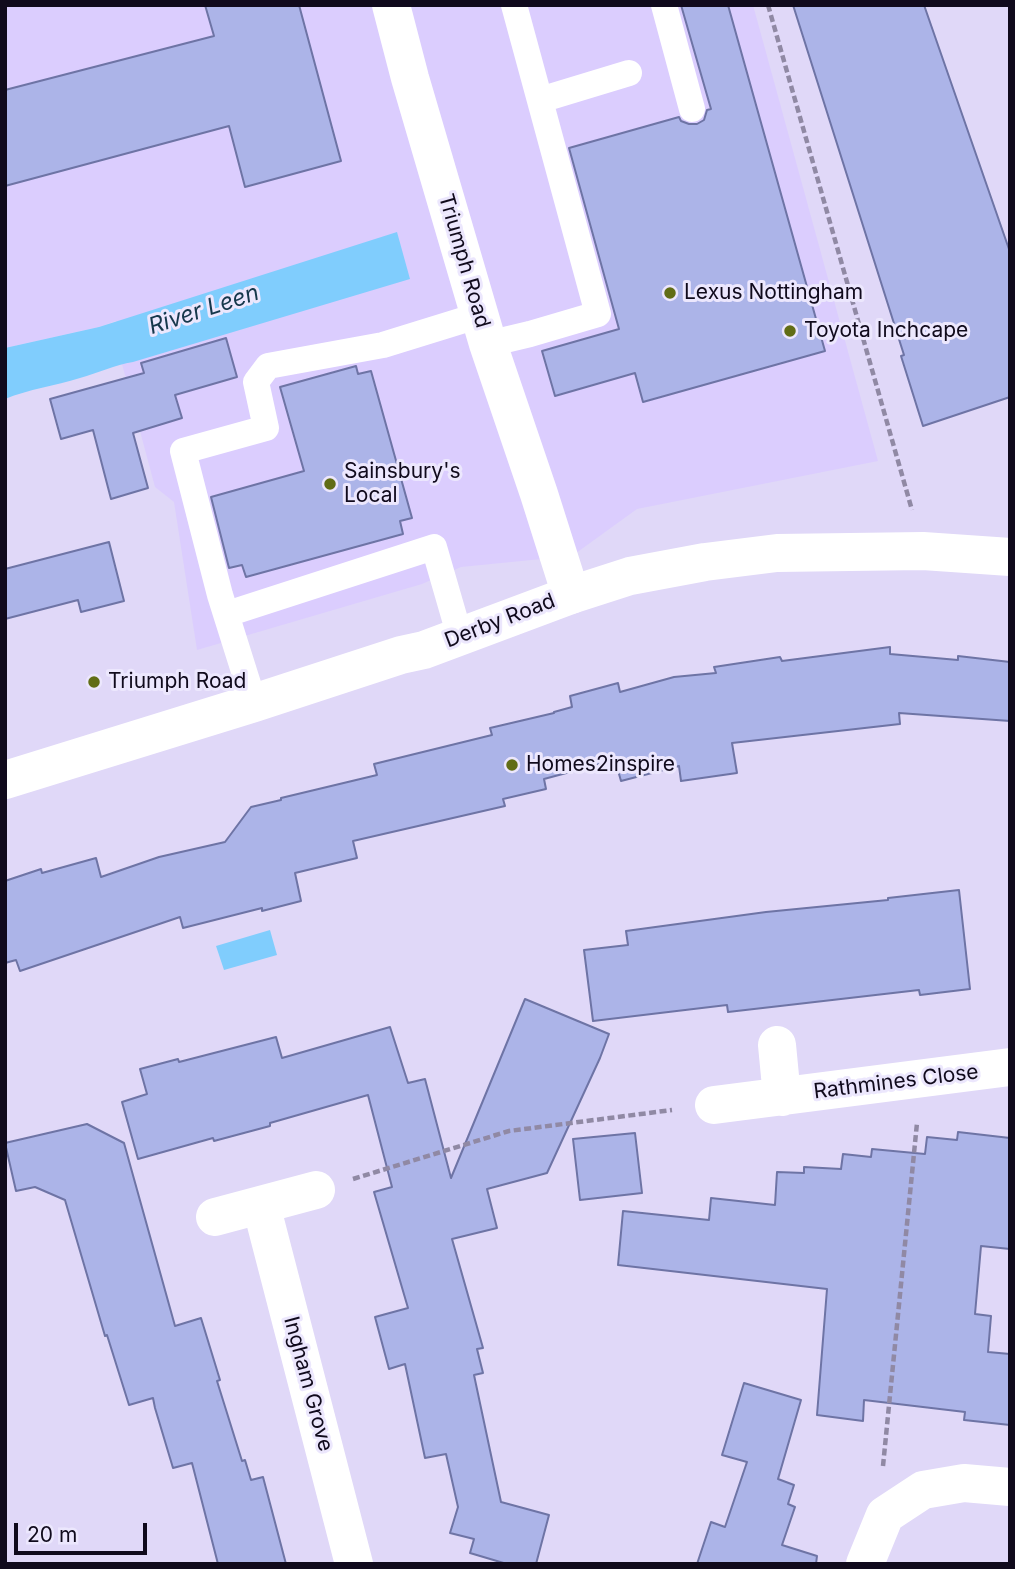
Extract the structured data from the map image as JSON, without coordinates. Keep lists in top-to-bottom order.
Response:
{
  "streets": {
    "street": [
      "Triumph Road",
      "Derby Road",
      "Rathmines Close",
      "Ingham Grove"
    ]
  },
  "crossings": [
    ["Triumph Road", "Derby Road"]
  ],
  "water": ["River Leen"],
  "places": [
    "Lexus Nottingham",
    "Toyota Inchcape",
    "Sainsbury's Local",
    "Triumph Road",
    "Homes2inspire"
  ],
  "scale_bar": "20 m"
}
